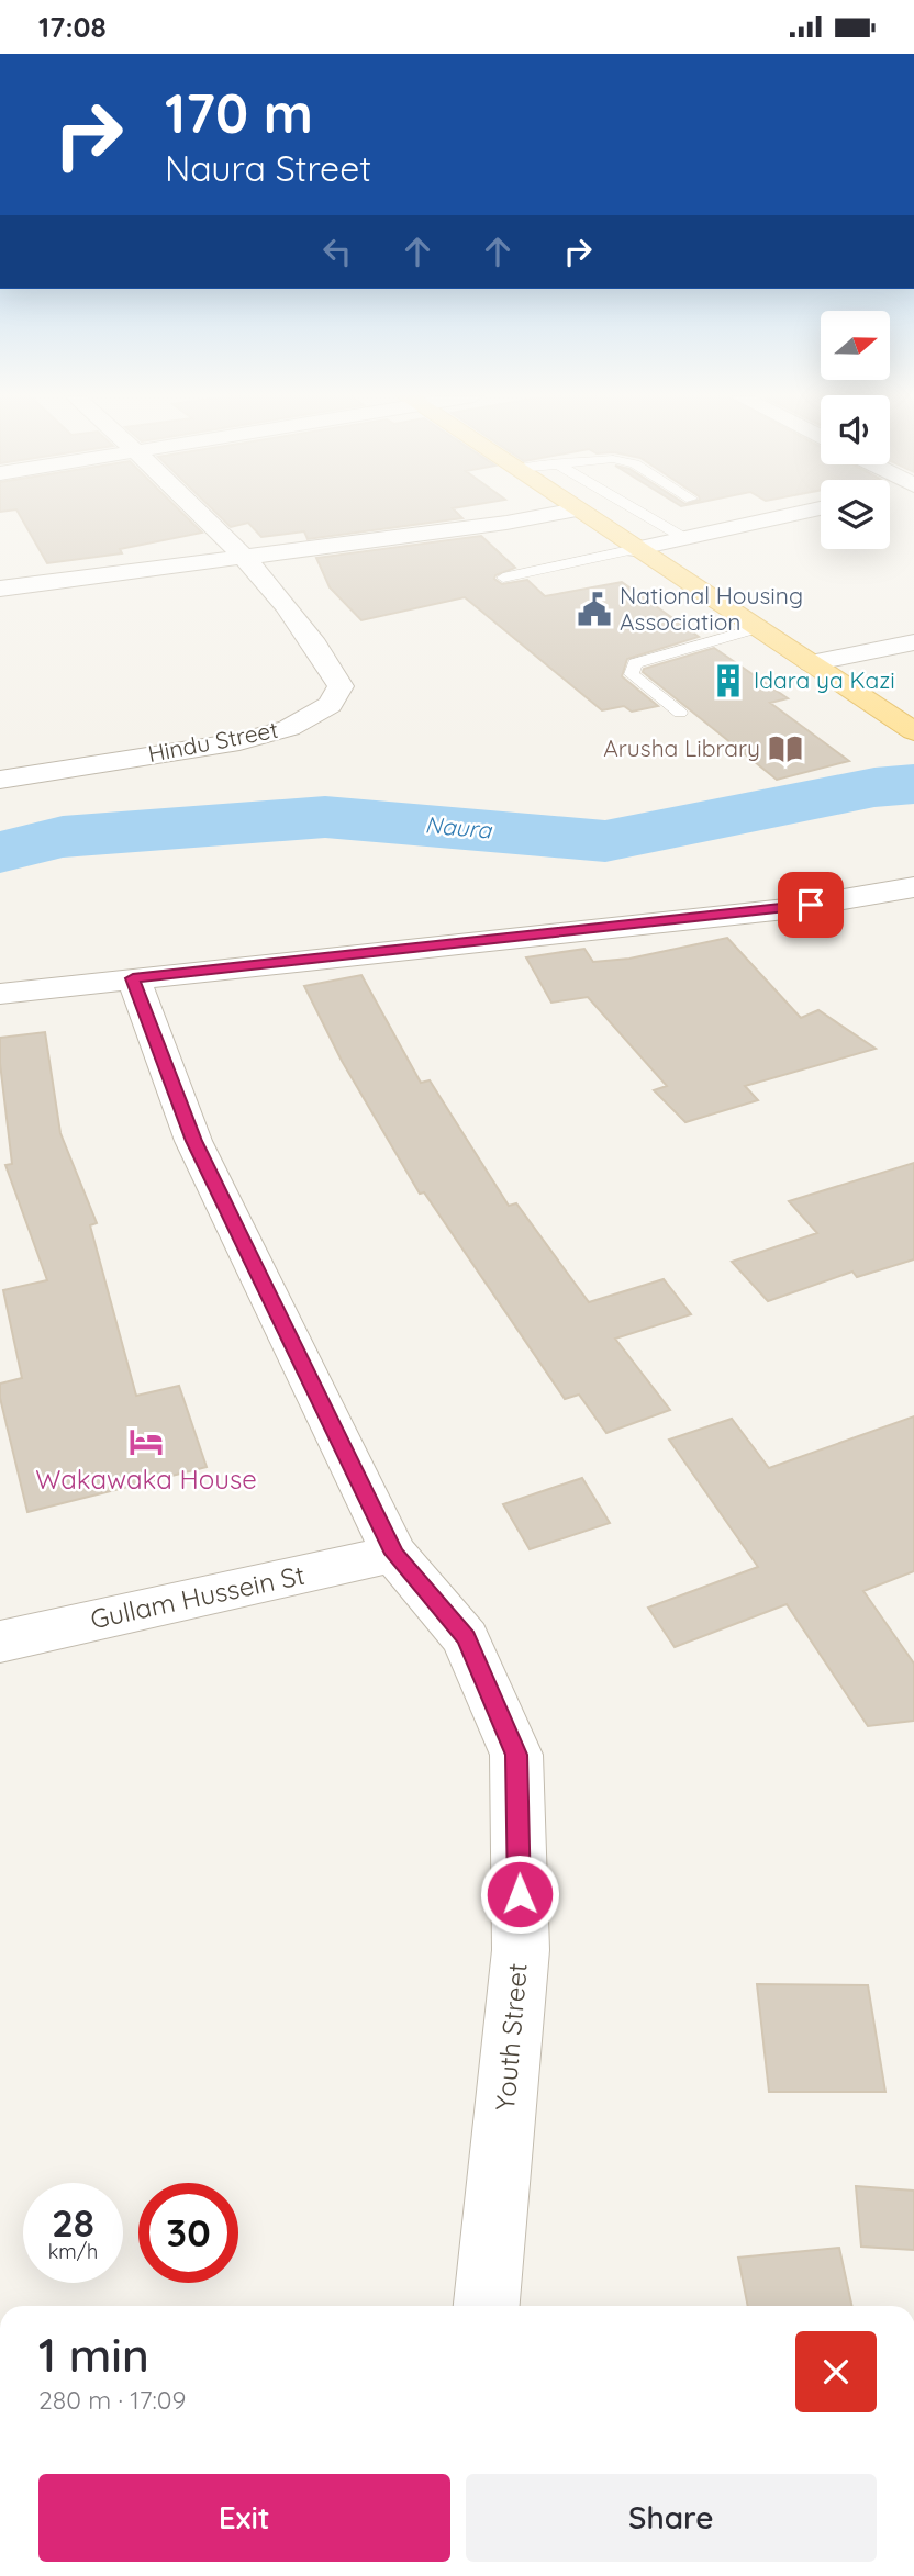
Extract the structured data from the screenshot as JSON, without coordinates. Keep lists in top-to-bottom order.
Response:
{
  "streets": {
    "street": ["Hindu Street", "Gullam Hussein St", "Youth Street"]
  },
  "crossings": [
    ["Gullam Hussein St", "Youth Street"]
  ],
  "water": ["Naura"],
  "places": {
    "public building": ["National Housing Association"],
    "building": ["Idara ya Kazi"],
    "library": ["Arusha Library"],
    "hotel": ["Wakawaka House"]
  },
  "north": "right",
  "page": {
    "status": "17:08",
    "turn": ["170 m", "Naura Street"],
    "speed": "28 km/h",
    "limit": "30",
    "heading": ["1 min", "280 m · 17:09"],
    "buttons": ["Exit", "Share"]
  }
}
